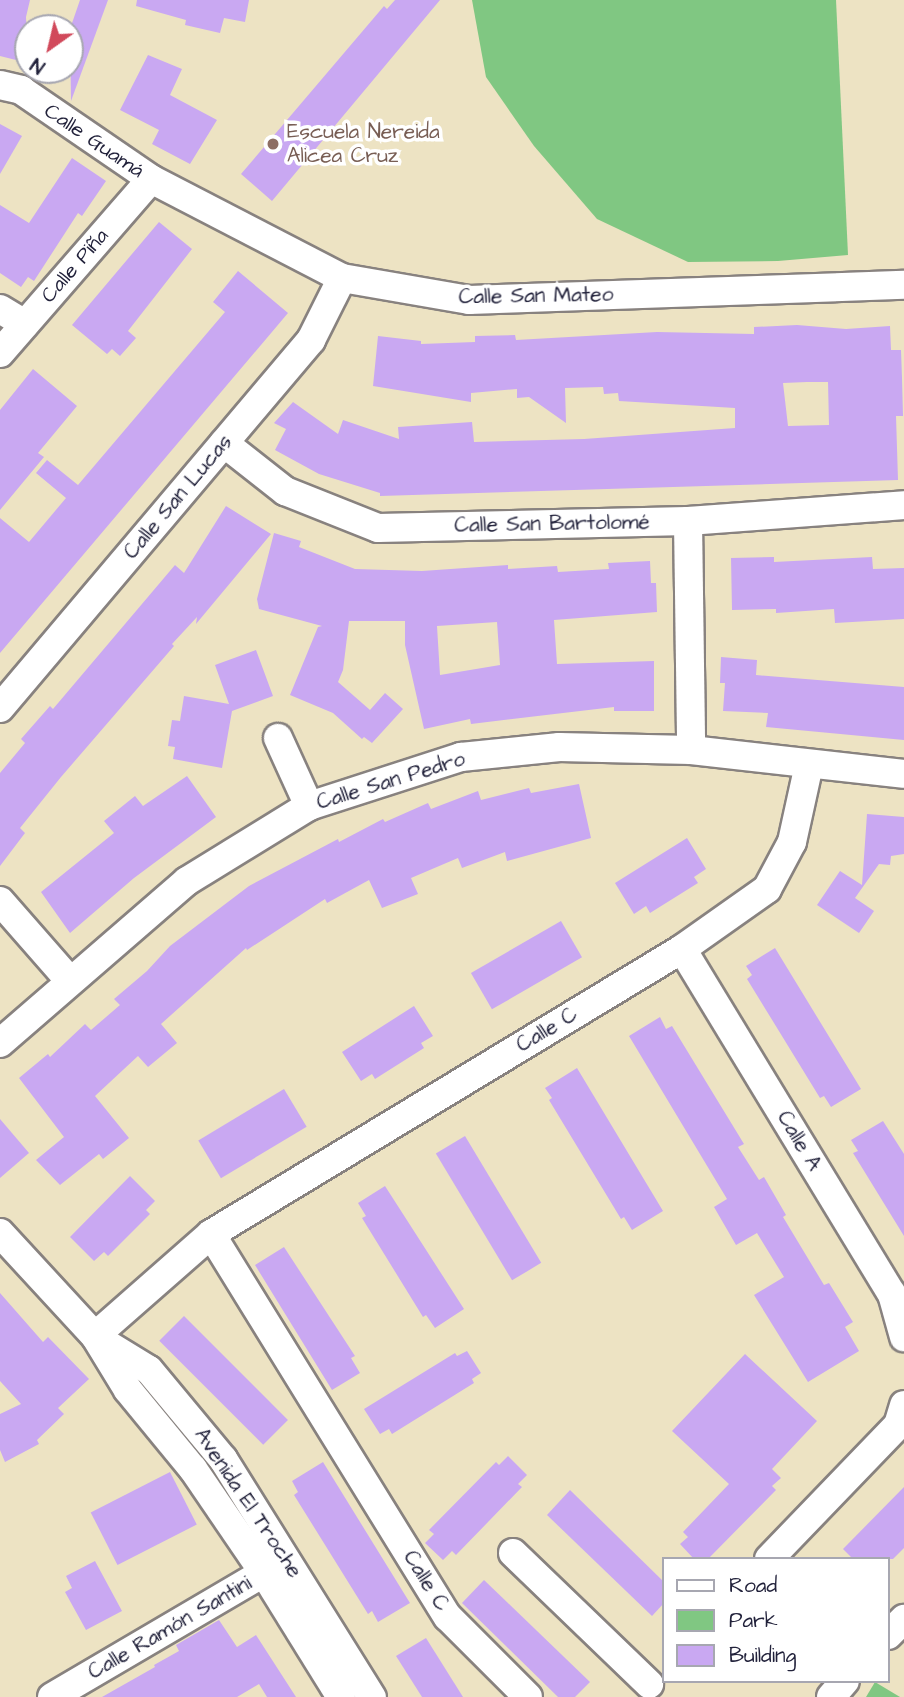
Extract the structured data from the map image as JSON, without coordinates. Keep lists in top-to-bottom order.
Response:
{
  "streets": {
    "street": [
      "Calle Guamá",
      "Calle Piña",
      "Calle San Mateo",
      "Calle San Lucas",
      "Calle San Bartolomé",
      "Calle San Pedro",
      "Calle C",
      "Calle A",
      "Avenida El Troche",
      "Calle Ramón Santini"
    ]
  },
  "crossings": [
    ["Calle Guamá", "Calle Piña"],
    ["Calle Guamá", "Calle San Mateo"],
    ["Calle Piña", "Calle San Mateo"],
    ["Calle San Mateo", "Calle San Lucas"],
    ["Calle San Lucas", "Calle San Bartolomé"],
    ["Calle San Pedro", "Calle C"],
    ["Calle C", "Calle A"],
    ["Calle C", "Avenida El Troche"],
    ["Avenida El Troche", "Calle Ramón Santini"]
  ],
  "places": ["Escuela Nereida Alicea Cruz"],
  "legend": ["Road", "Park", "Building"],
  "north": "bottom left"
}
